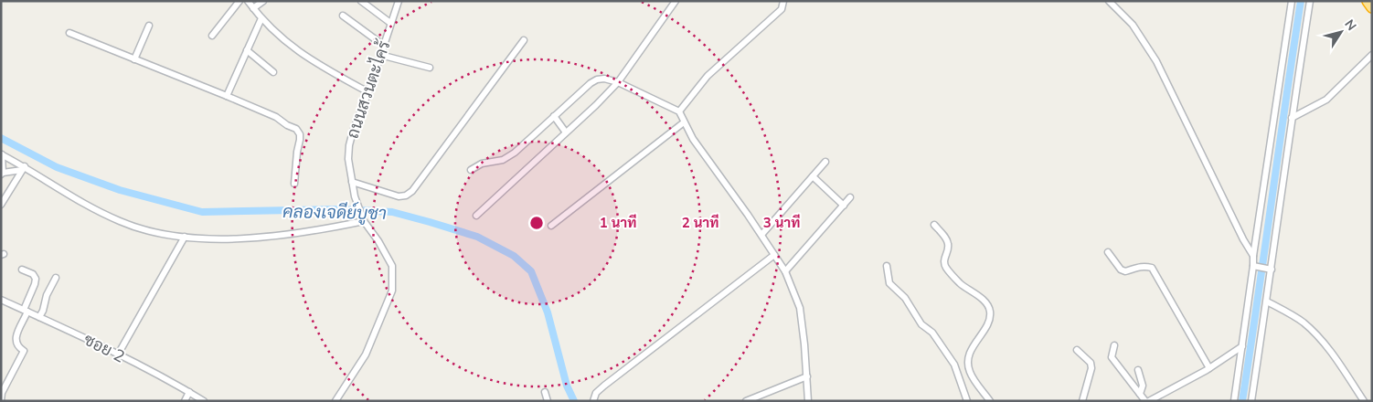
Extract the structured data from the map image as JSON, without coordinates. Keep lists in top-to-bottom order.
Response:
{
  "streets": {
    "street": ["ถนนสวนตะไคร้", "ซอย 2"]
  },
  "water": ["คลองเจดีย์บูชา"],
  "north": "top right",
  "rings": ["1 นาที", "2 นาที", "3 นาที"]
}
